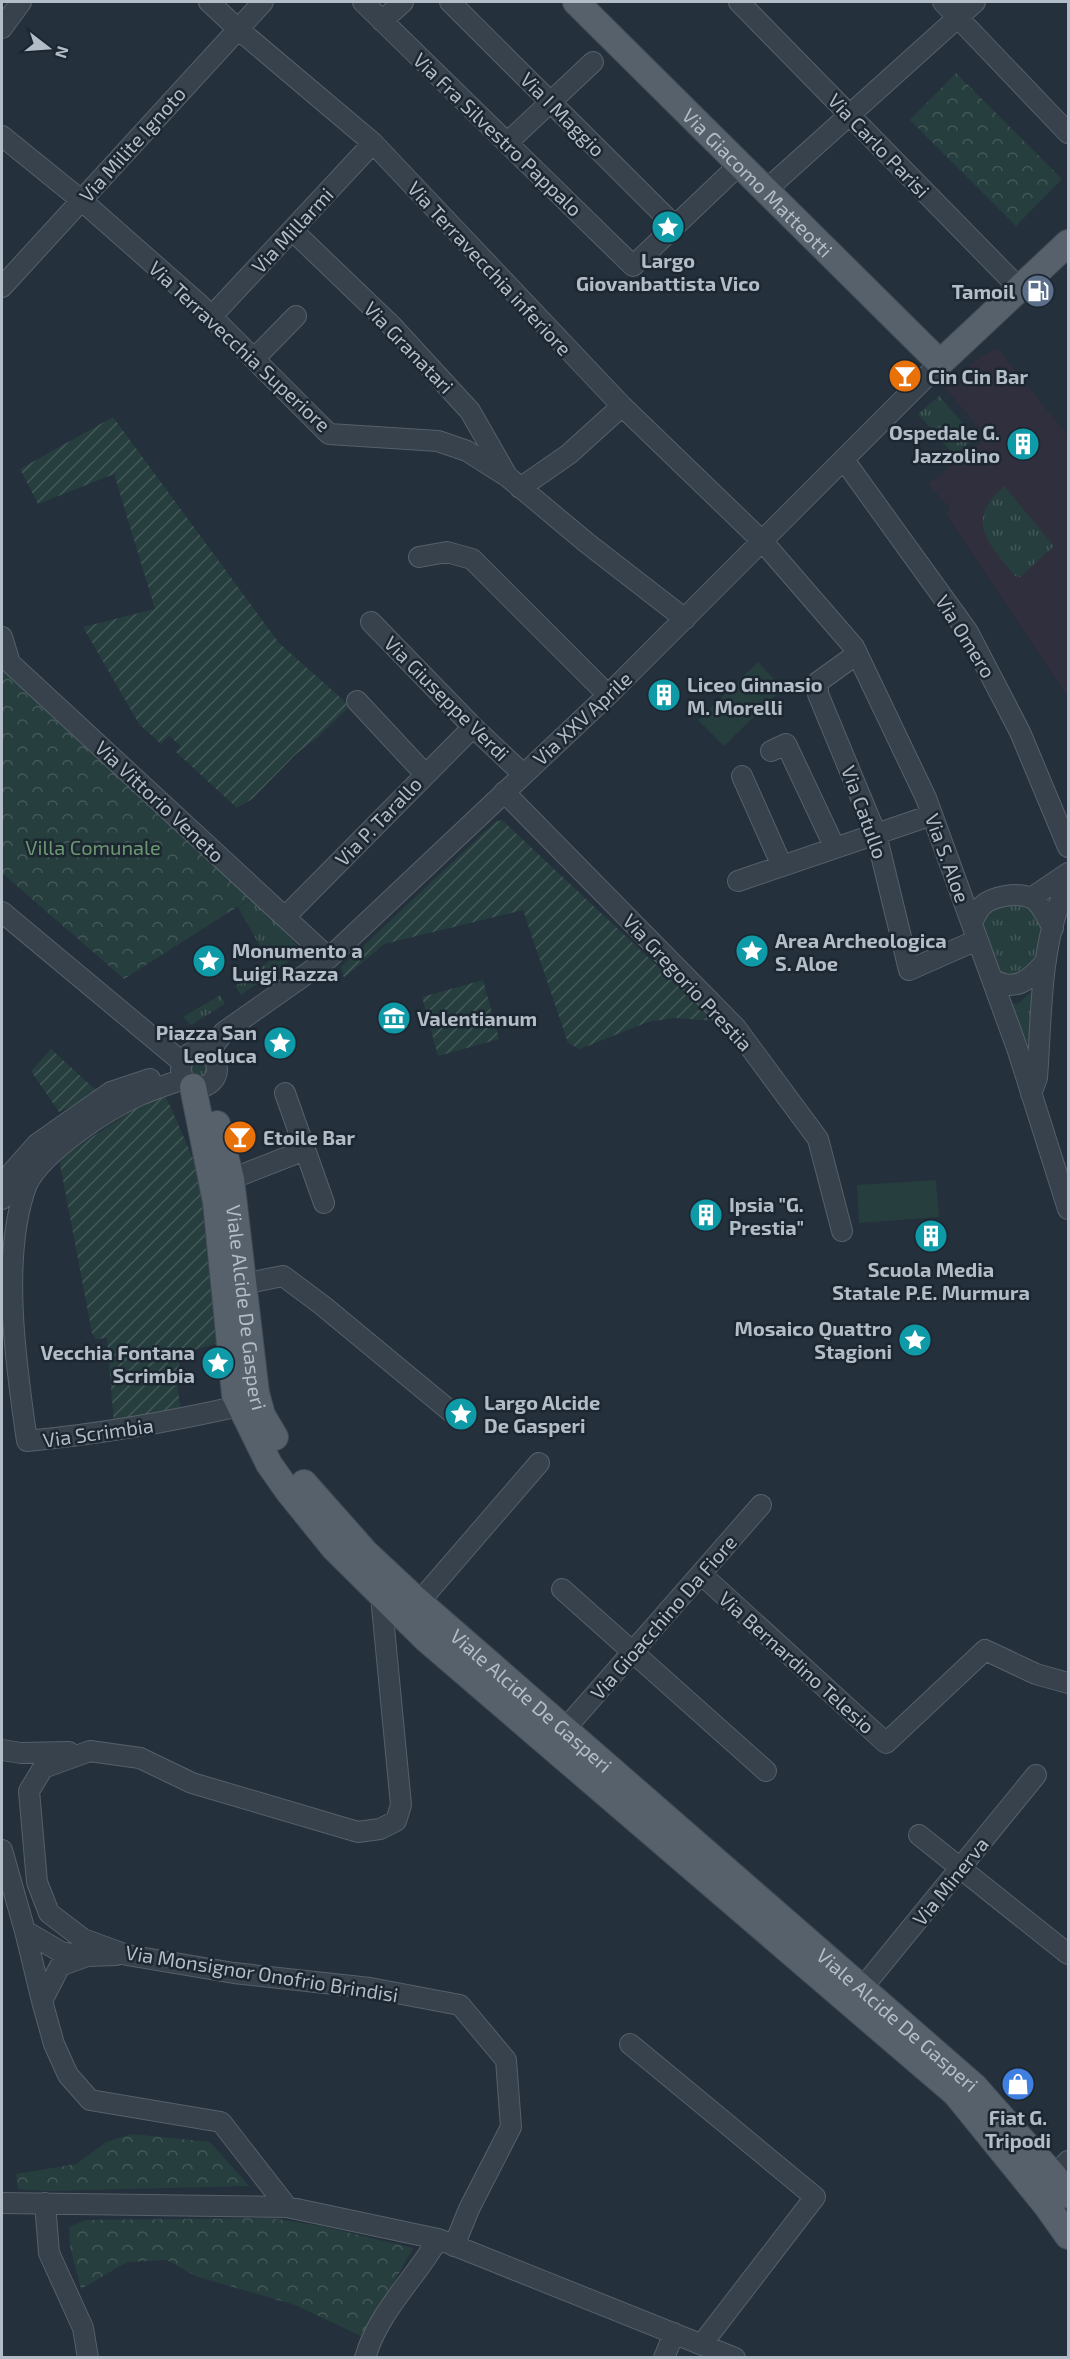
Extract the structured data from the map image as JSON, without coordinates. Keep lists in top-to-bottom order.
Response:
{
  "streets": {
    "main road": ["Via Giacomo Matteotti", "Viale Alcide De Gasperi"],
    "street": [
      "Via I Maggio",
      "Via Fra Silvestro Pappalo",
      "Via Milite Ignoto",
      "Via Carlo Parisi",
      "Via Millarmi",
      "Via Terravecchia inferiore",
      "Via Terravecchia Superiore",
      "Via Granatari",
      "Via Omero",
      "Via Giuseppe Verdi",
      "Via XXV Aprile",
      "Via Vittorio Veneto",
      "Via Catullo",
      "Via P. Tarallo",
      "Via S. Aloe",
      "Via Gregorio Prestia",
      "Via Scrimbia",
      "Via Gioacchino Da Fiore",
      "Via Bernardino Telesio",
      "Via Minerva",
      "Via Monsignor Onofrio Brindisi"
    ]
  },
  "crossings": [
    ["Via I Maggio", "Via Fra Silvestro Pappalo"],
    ["Via Milite Ignoto", "Via Terravecchia inferiore"],
    ["Via Milite Ignoto", "Via Terravecchia Superiore"],
    ["Via Giacomo Matteotti", "Via XXV Aprile"],
    ["Via Millarmi", "Via Terravecchia inferiore"],
    ["Via Millarmi", "Via Terravecchia Superiore"],
    ["Via Millarmi", "Via Granatari"],
    ["Via Terravecchia inferiore", "Via XXV Aprile"],
    ["Via Terravecchia inferiore", "Via S. Aloe"],
    ["Via Terravecchia Superiore", "Via Granatari"],
    ["Via Terravecchia Superiore", "Via XXV Aprile"],
    ["Via Omero", "Via XXV Aprile"],
    ["Via Giuseppe Verdi", "Via XXV Aprile"],
    ["Via Giuseppe Verdi", "Via P. Tarallo"],
    ["Via XXV Aprile", "Via Vittorio Veneto"],
    ["Via XXV Aprile", "Via S. Aloe"],
    ["Via XXV Aprile", "Via Gregorio Prestia"],
    ["Via Vittorio Veneto", "Via P. Tarallo"],
    ["Via Catullo", "Via S. Aloe"],
    ["Viale Alcide De Gasperi", "Via Scrimbia"],
    ["Viale Alcide De Gasperi", "Via Gioacchino Da Fiore"],
    ["Viale Alcide De Gasperi", "Via Minerva"],
    ["Viale Alcide De Gasperi", "Via Monsignor Onofrio Brindisi"],
    ["Via Gioacchino Da Fiore", "Via Bernardino Telesio"]
  ],
  "parks": ["Villa Comunale"],
  "places": {
    "place": [
      "Largo Giovanbattista Vico",
      "Area Archeologica S. Aloe",
      "Monumento a Luigi Razza",
      "Piazza San Leoluca",
      "Mosaico Quattro Stagioni",
      "Vecchia Fontana Scrimbia",
      "Largo Alcide De Gasperi"
    ],
    "fuel station": ["Tamoil"],
    "bar": ["Cin Cin Bar", "Etoile Bar"],
    "building": [
      "Ospedale G. Jazzolino",
      "Liceo Ginnasio M. Morelli",
      "Ipsia \"G. Prestia\"",
      "Scuola Media Statale P.E. Murmura"
    ],
    "museum": ["Valentianum"],
    "shop": ["Fiat G. Tripodi"]
  },
  "north": "right"
}
